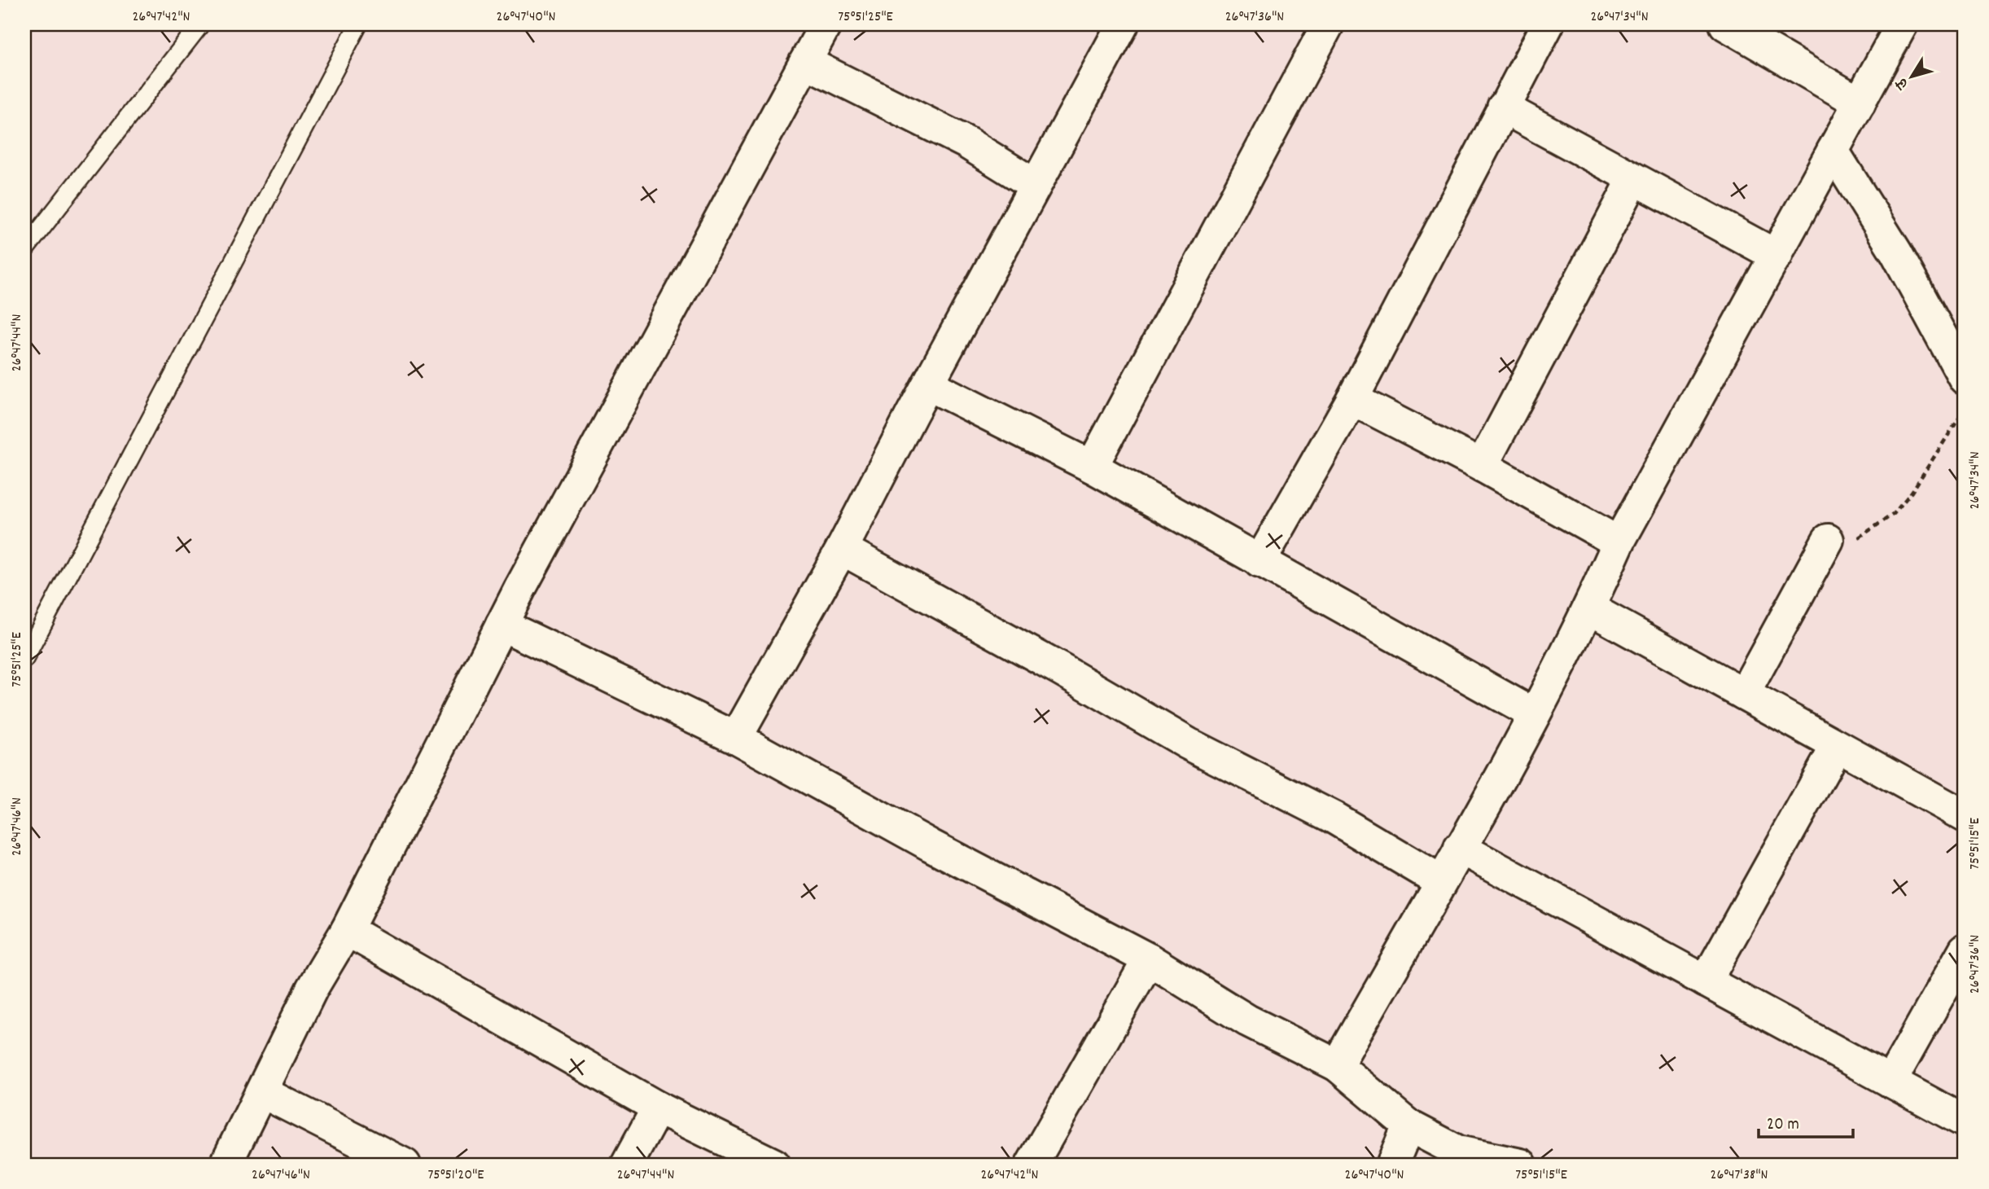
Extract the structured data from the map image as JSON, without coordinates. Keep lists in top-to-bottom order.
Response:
{
  "scale_bar": "20 m",
  "north": "bottom left",
  "coordinates": [
    "26°47'42\"N",
    "26°47'40\"N",
    "75°51'25\"E",
    "26°47'36\"N",
    "26°47'34\"N",
    "26°47'44\"N",
    "26°47'46\"N",
    "75°51'15\"E",
    "75°51'20\"E",
    "26°47'38\"N"
  ]
}
